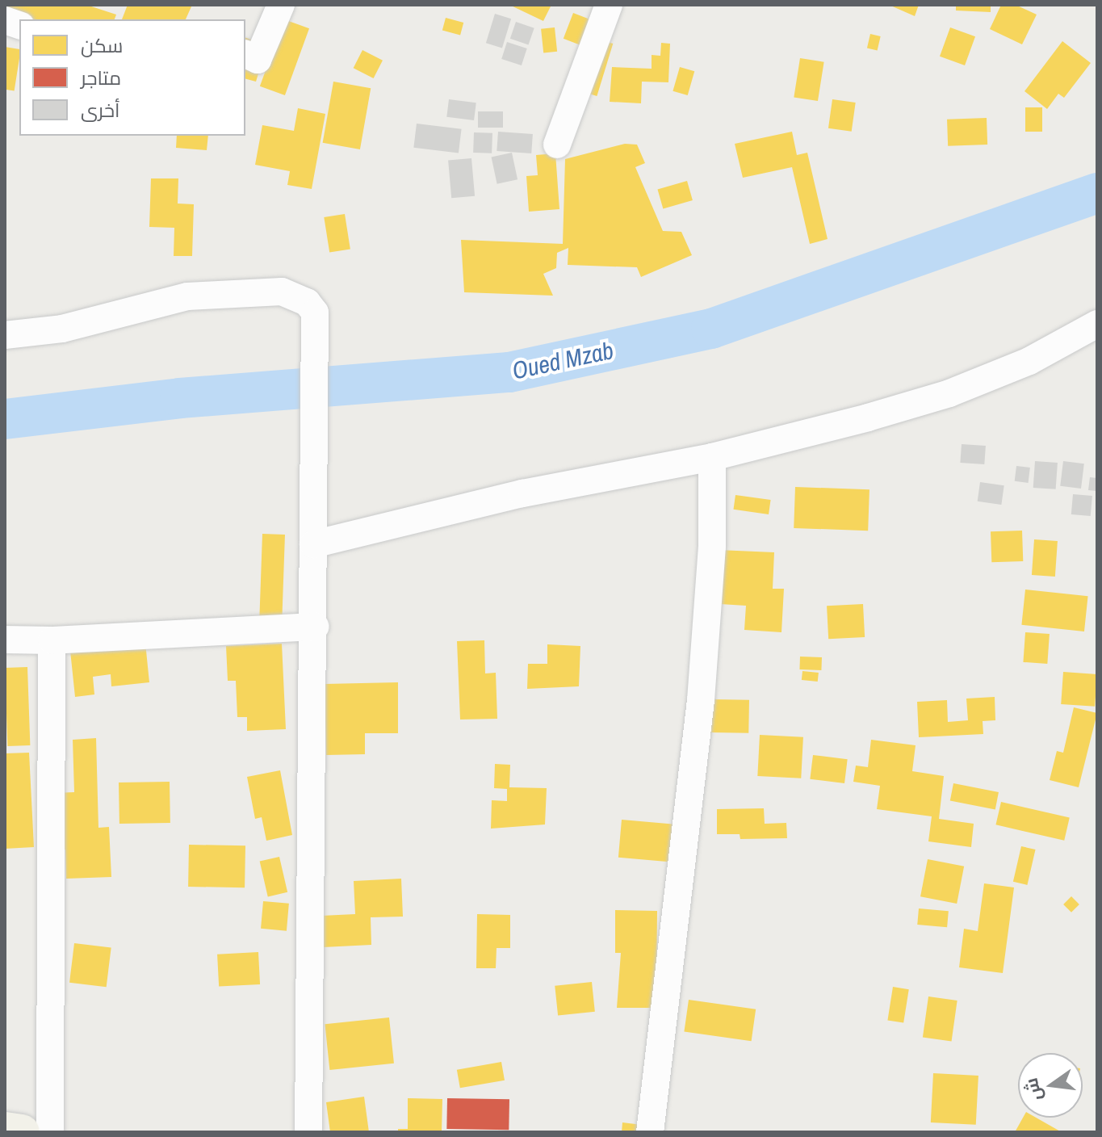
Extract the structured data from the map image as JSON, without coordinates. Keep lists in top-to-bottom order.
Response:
{
  "water": ["Oued Mzab"],
  "legend": ["سكن", "متاجر", "أخرى"],
  "north": "left"
}
